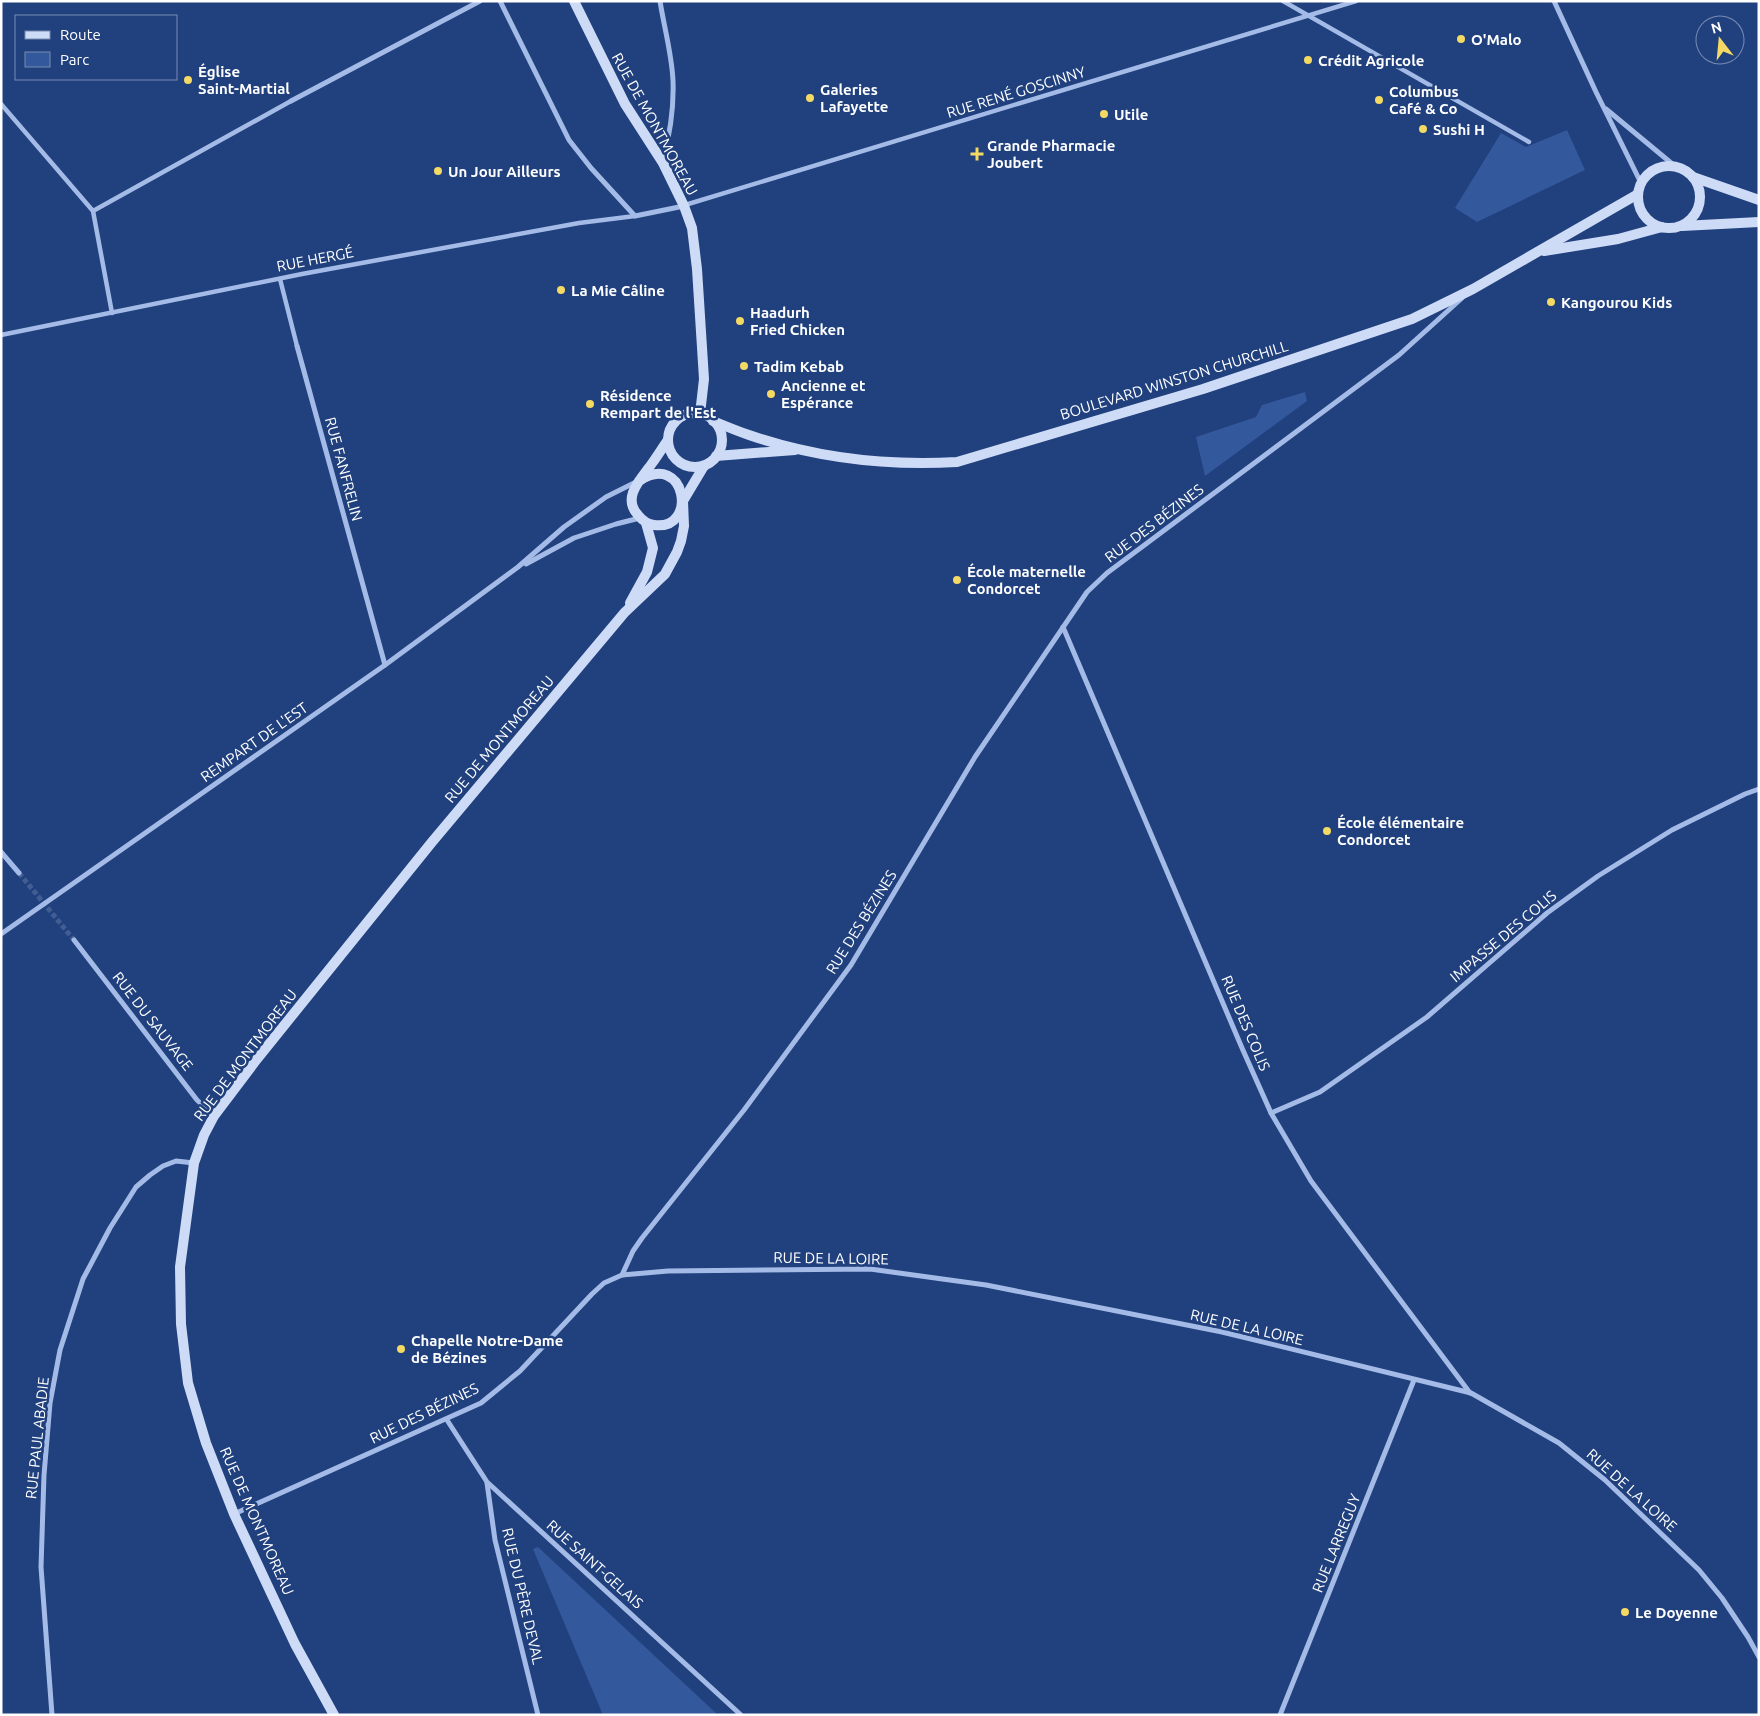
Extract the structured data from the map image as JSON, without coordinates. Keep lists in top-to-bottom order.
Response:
{
  "streets": {
    "main road": ["RUE DE MONTMOREAU", "BOULEVARD WINSTON CHURCHILL"],
    "street": [
      "RUE RENÉ GOSCINNY",
      "RUE HERGÉ",
      "RUE FANFRELIN",
      "RUE DES BÉZINES",
      "REMPART DE L'EST",
      "IMPASSE DES COLIS",
      "RUE DU SAUVAGE",
      "RUE DES COLIS",
      "RUE DE LA LOIRE",
      "RUE PAUL ABADIE",
      "RUE LARREGUY",
      "RUE SAINT-GELAIS",
      "RUE DU PÈRE DEVAL"
    ]
  },
  "crossings": [
    ["RUE RENÉ GOSCINNY", "RUE DE MONTMOREAU"],
    ["RUE DE MONTMOREAU", "BOULEVARD WINSTON CHURCHILL"],
    ["RUE DE MONTMOREAU", "RUE DES BÉZINES"],
    ["RUE DE MONTMOREAU", "REMPART DE L'EST"],
    ["RUE DE MONTMOREAU", "RUE DU SAUVAGE"],
    ["RUE DE MONTMOREAU", "RUE PAUL ABADIE"],
    ["RUE HERGÉ", "RUE FANFRELIN"],
    ["BOULEVARD WINSTON CHURCHILL", "RUE DES BÉZINES"],
    ["RUE FANFRELIN", "REMPART DE L'EST"],
    ["RUE DES BÉZINES", "RUE DES COLIS"],
    ["RUE DES BÉZINES", "RUE DE LA LOIRE"],
    ["RUE DES BÉZINES", "RUE SAINT-GELAIS"],
    ["IMPASSE DES COLIS", "RUE DES COLIS"],
    ["RUE DES COLIS", "RUE DE LA LOIRE"],
    ["RUE DE LA LOIRE", "RUE LARREGUY"],
    ["RUE SAINT-GELAIS", "RUE DU PÈRE DEVAL"]
  ],
  "places": {
    "other": [
      "O'Malo",
      "Crédit Agricole",
      "Église Saint-Martial",
      "Galeries Lafayette",
      "Columbus Café & Co",
      "Utile",
      "Sushi H",
      "Un Jour Ailleurs",
      "La Mie Câline",
      "Kangourou Kids",
      "Haadurh Fried Chicken",
      "Tadim Kebab",
      "Ancienne et Espérance",
      "Résidence Rempart de l'Est",
      "École maternelle Condorcet",
      "École élémentaire Condorcet",
      "Chapelle Notre-Dame de Bézines",
      "Le Doyenne"
    ],
    "health": ["Grande Pharmacie Joubert"]
  },
  "legend": ["Route", "Parc"],
  "north": "top"
}
